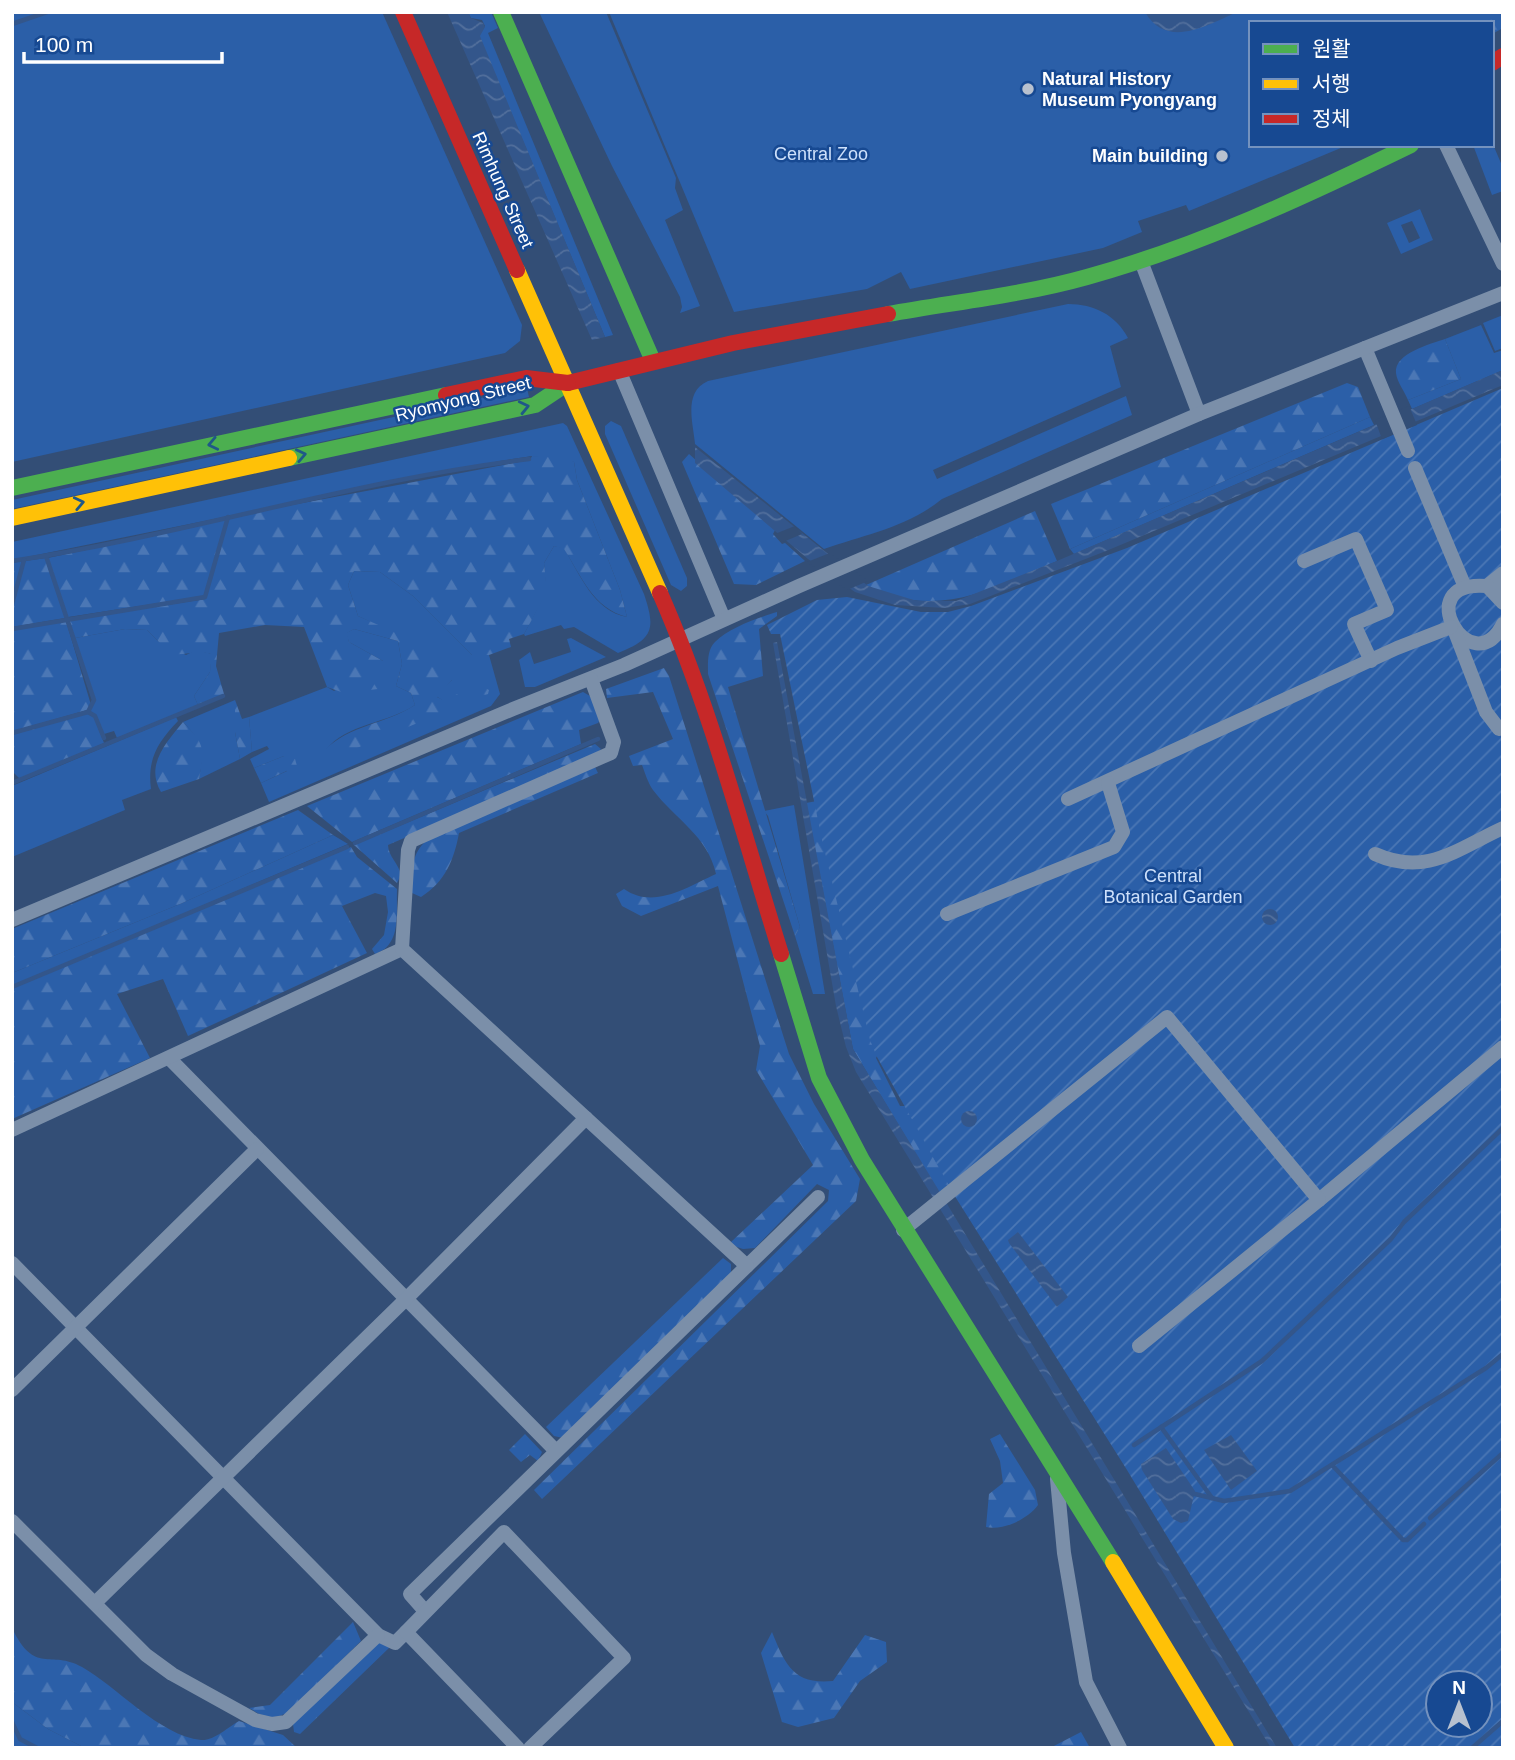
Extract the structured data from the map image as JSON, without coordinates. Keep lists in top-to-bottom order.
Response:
{
  "streets": {
    "main road": ["Rimhung Street", "Ryomyong Street"]
  },
  "crossings": [
    ["Rimhung Street", "Ryomyong Street"]
  ],
  "parks": ["Central Zoo", "Central Botanical Garden"],
  "places": ["Natural History Museum Pyongyang", "Main building"],
  "legend": ["원활", "서행", "정체"],
  "scale_bar": "100 m",
  "north": "top"
}
